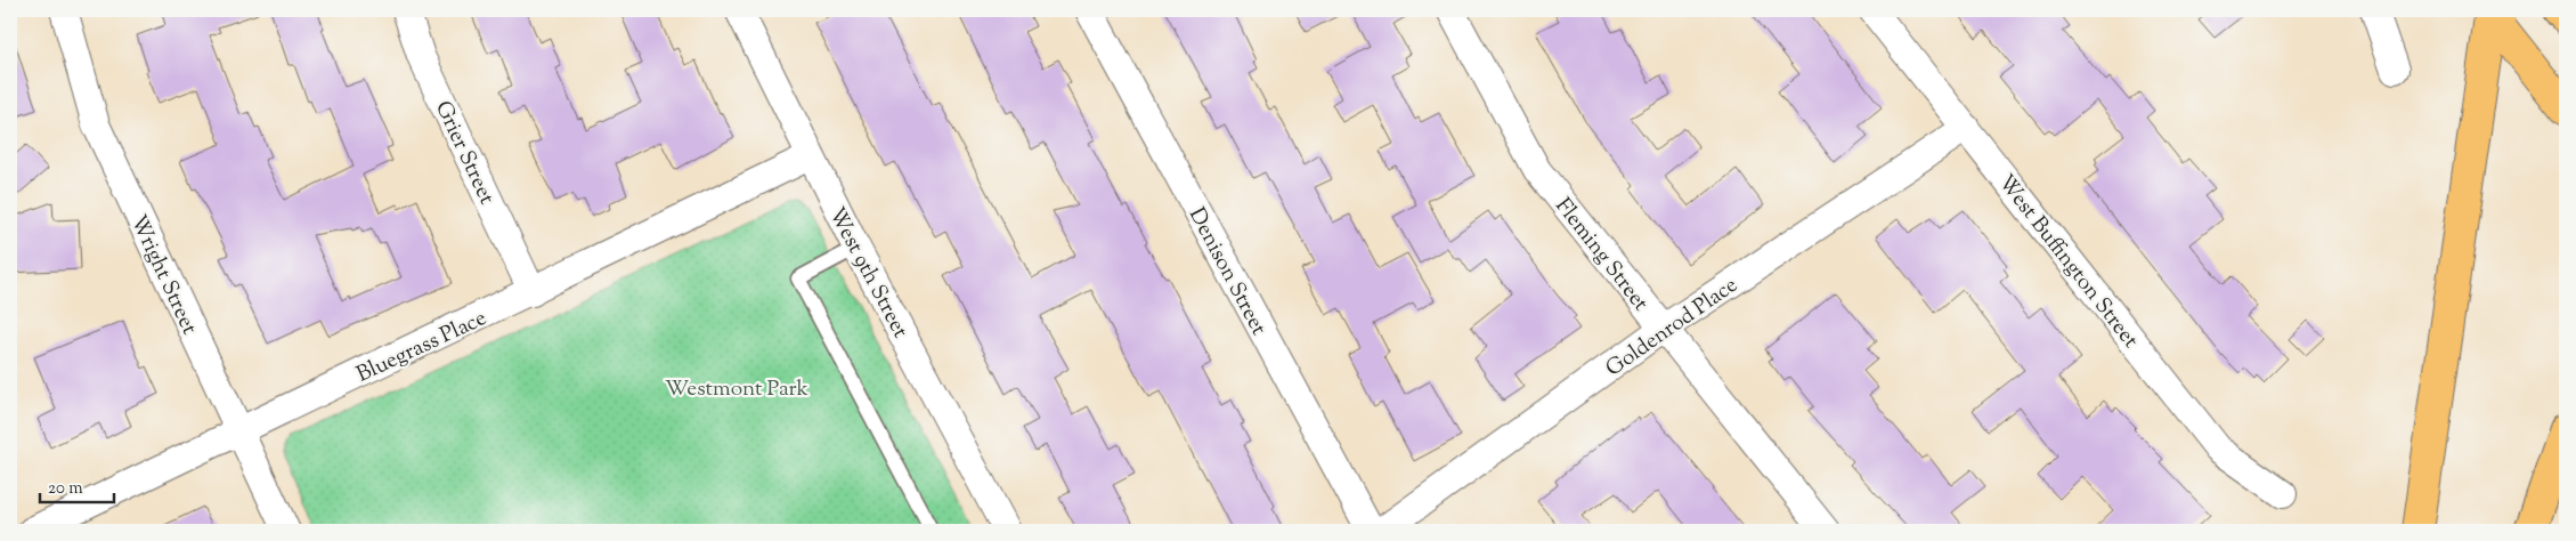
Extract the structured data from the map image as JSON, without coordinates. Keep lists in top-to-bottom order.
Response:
{
  "streets": {
    "street": [
      "Grier Street",
      "Fleming Street",
      "West Buffington Street",
      "Denison Street",
      "West 9th Street",
      "Wright Street",
      "Goldenrod Place",
      "Bluegrass Place"
    ]
  },
  "crossings": [
    ["Grier Street", "Bluegrass Place"],
    ["Fleming Street", "Goldenrod Place"],
    ["West Buffington Street", "Goldenrod Place"],
    ["West 9th Street", "Bluegrass Place"],
    ["Wright Street", "Bluegrass Place"]
  ],
  "parks": ["Westmont Park"],
  "scale_bar": "20 m"
}
